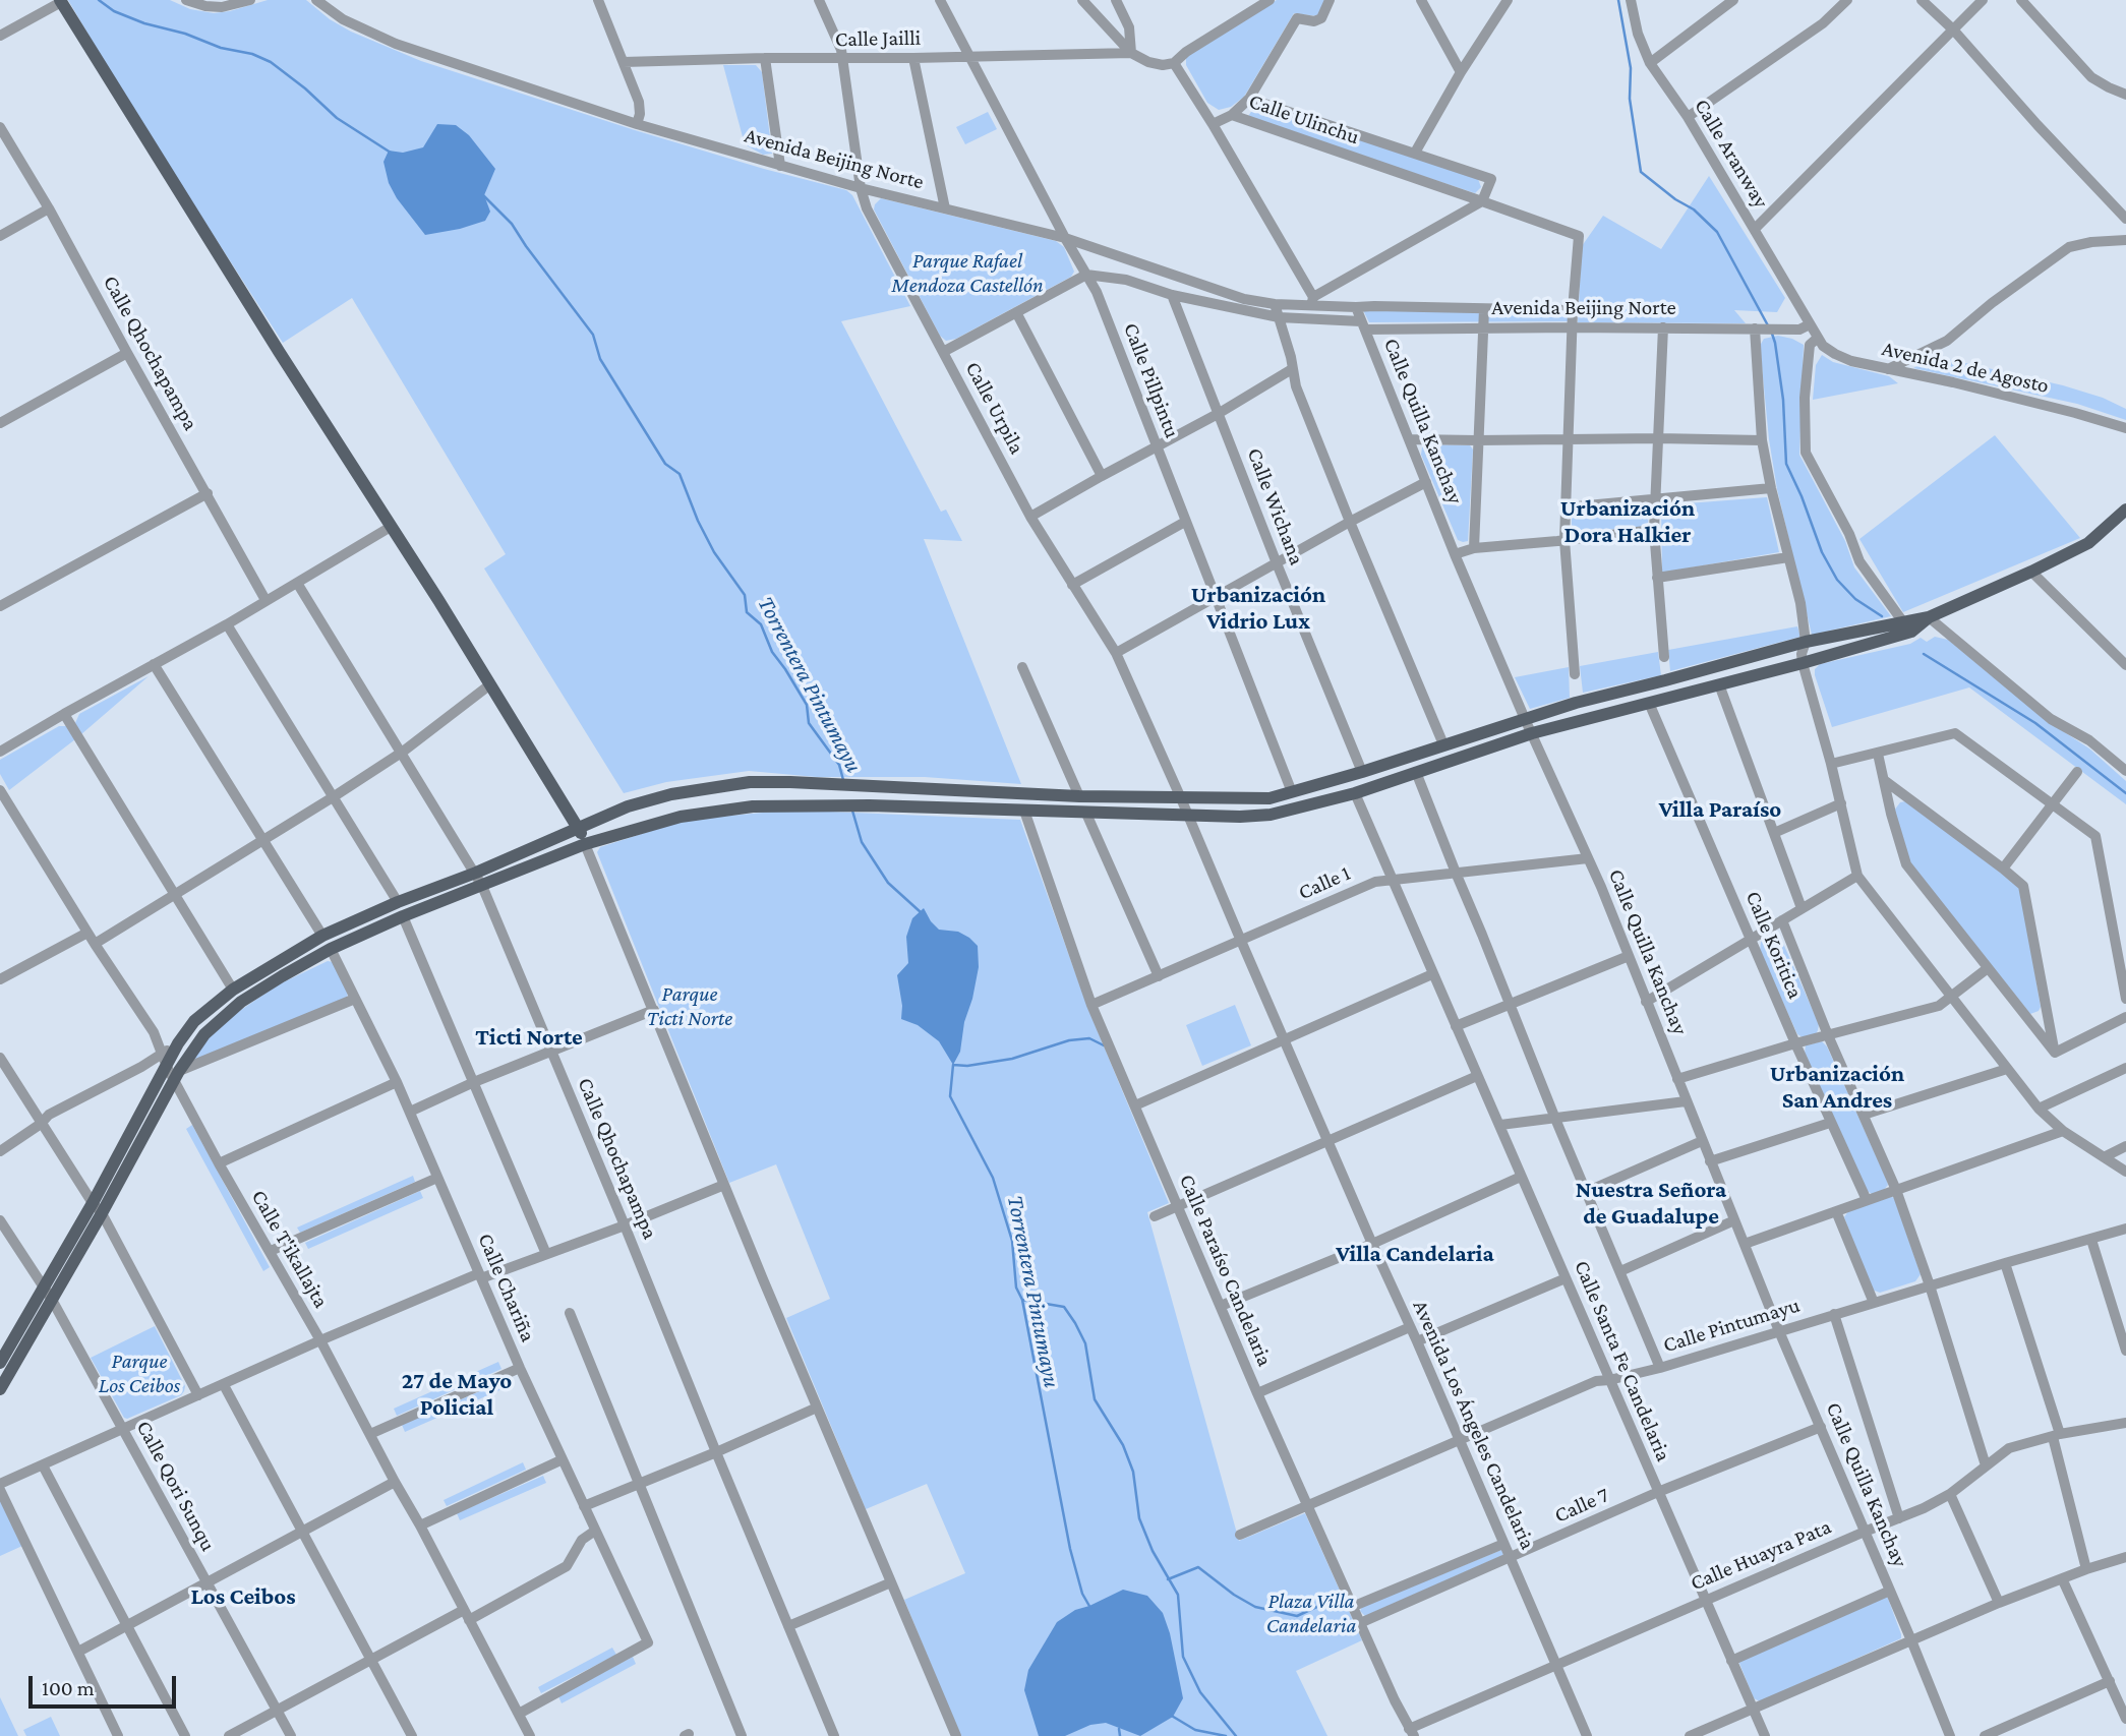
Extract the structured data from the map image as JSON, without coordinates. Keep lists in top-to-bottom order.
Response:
{
  "streets": {
    "street": [
      "Calle Jailli",
      "Calle Ulinchu",
      "Calle Aranway",
      "Avenida Beijing Norte",
      "Calle Qhochapampa",
      "Avenida 2 de Agosto",
      "Calle Pillpintu",
      "Calle Urpila",
      "Calle Quilla Kanchay",
      "Calle Wichana",
      "Calle 1",
      "Calle Koritica",
      "Calle T'ikallajta",
      "Calle Paraíso Candelaria",
      "Calle Chariña",
      "Calle Pintumayu",
      "Calle Santa Fe Candelaria",
      "Avenida Los Ángeles Candelaria",
      "Calle Qori Sunqu",
      "Calle 7",
      "Calle Huayra Pata"
    ]
  },
  "crossings": [
    ["Calle Jailli", "Calle Pillpintu"],
    ["Calle Jailli", "Calle Urpila"],
    ["Calle Ulinchu", "Avenida Beijing Norte"],
    ["Calle Aranway", "Avenida Beijing Norte"],
    ["Calle Aranway", "Avenida 2 de Agosto"],
    ["Avenida Beijing Norte", "Avenida 2 de Agosto"],
    ["Avenida Beijing Norte", "Calle Pillpintu"],
    ["Avenida Beijing Norte", "Calle Urpila"],
    ["Avenida Beijing Norte", "Calle Quilla Kanchay"],
    ["Avenida Beijing Norte", "Calle Wichana"],
    ["Calle Urpila", "Avenida Los Ángeles Candelaria"],
    ["Calle Quilla Kanchay", "Calle 1"],
    ["Calle Quilla Kanchay", "Calle Pintumayu"],
    ["Calle Quilla Kanchay", "Calle 7"],
    ["Calle Quilla Kanchay", "Calle Huayra Pata"],
    ["Calle 1", "Calle Paraíso Candelaria"],
    ["Calle 1", "Calle Santa Fe Candelaria"],
    ["Calle 1", "Avenida Los Ángeles Candelaria"],
    ["Calle T'ikallajta", "Calle Chariña"],
    ["Calle Paraíso Candelaria", "Calle Pintumayu"],
    ["Calle Paraíso Candelaria", "Calle 7"],
    ["Calle Paraíso Candelaria", "Calle Huayra Pata"],
    ["Calle Pintumayu", "Calle Santa Fe Candelaria"],
    ["Calle Pintumayu", "Avenida Los Ángeles Candelaria"],
    ["Calle Santa Fe Candelaria", "Calle 7"],
    ["Calle Santa Fe Candelaria", "Calle Huayra Pata"],
    ["Avenida Los Ángeles Candelaria", "Calle 7"],
    ["Avenida Los Ángeles Candelaria", "Calle Huayra Pata"]
  ],
  "districts": [
    "Urbanización Dora Halkier",
    "Urbanización Vidrio Lux",
    "Villa Paraíso",
    "Ticti Norte",
    "Urbanización San Andres",
    "Nuestra Señora de Guadalupe",
    "Villa Candelaria",
    "27 de Mayo Policial",
    "Los Ceibos"
  ],
  "water": ["Torrentera Pintumayu"],
  "parks": [
    "Parque Rafael Mendoza Castellón",
    "Parque Ticti Norte",
    "Parque Los Ceibos",
    "Plaza Villa Candelaria"
  ],
  "scale_bar": "100 m"
}
